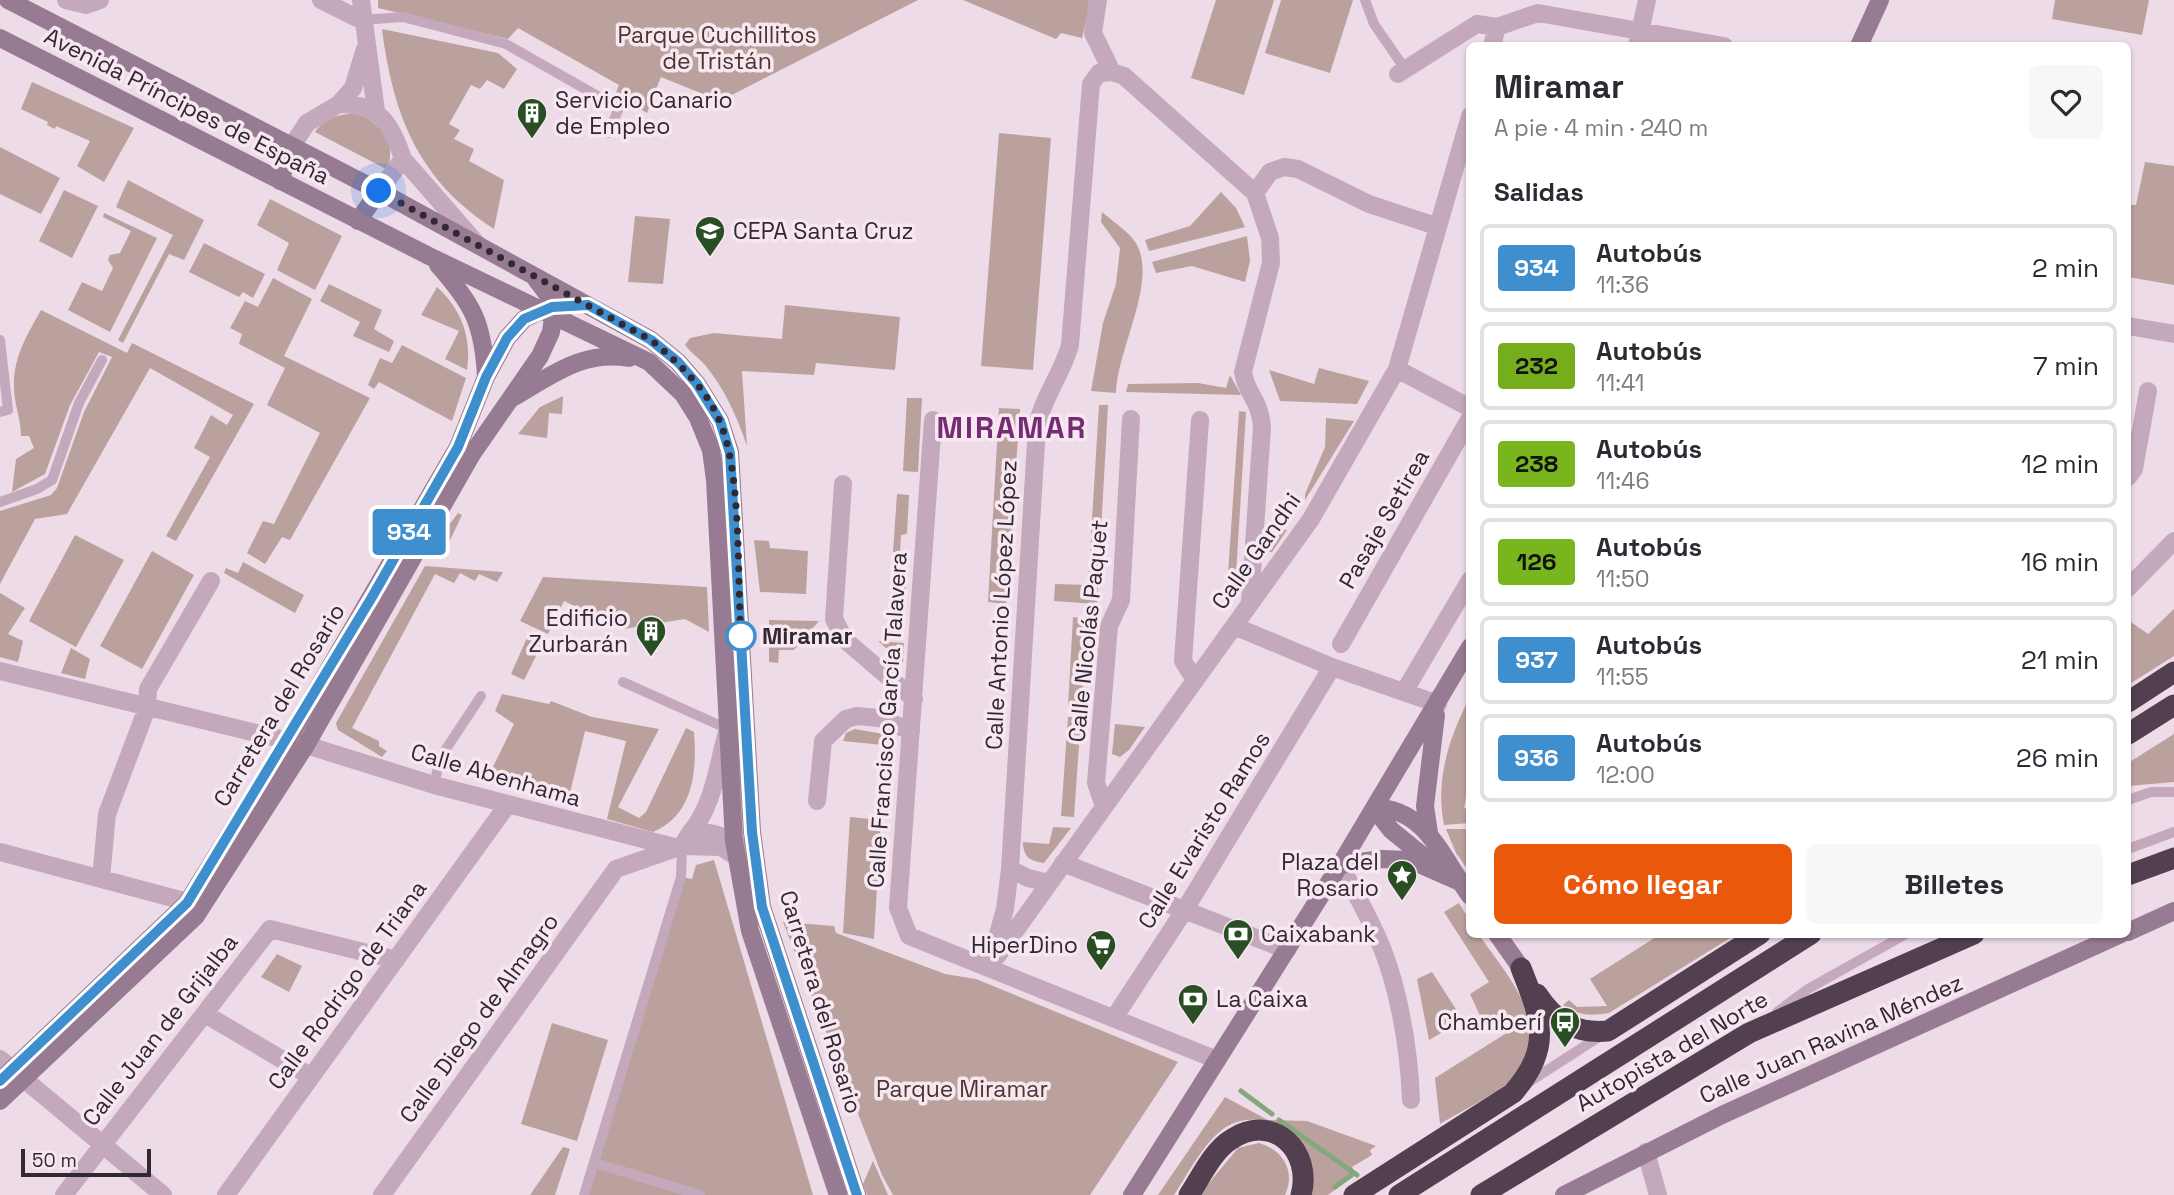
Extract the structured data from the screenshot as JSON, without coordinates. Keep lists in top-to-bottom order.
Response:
{
  "streets": {
    "highway": ["Autopista del Norte"],
    "main road": ["Avenida Príncipes de España", "Carretera del Rosario", "Calle Juan Ravina Méndez"],
    "street": [
      "Pasaje Setirea",
      "Calle Gandhi",
      "Calle Antonio López López",
      "Calle Nicolás Paquet",
      "Calle Francisco García Talavera",
      "Calle Abenhama",
      "Calle Evaristo Ramos",
      "Calle Rodrigo de Triana",
      "Calle Diego de Almagro",
      "Calle Juan de Grijalba"
    ]
  },
  "crossings": [
    ["Avenida Príncipes de España", "Carretera del Rosario"],
    ["Calle Gandhi", "Calle Antonio López López"],
    ["Calle Gandhi", "Calle Nicolás Paquet"],
    ["Calle Gandhi", "Calle Francisco García Talavera"],
    ["Calle Antonio López López", "Calle Francisco García Talavera"],
    ["Carretera del Rosario", "Calle Abenhama"],
    ["Calle Francisco García Talavera", "Calle Evaristo Ramos"],
    ["Calle Abenhama", "Calle Rodrigo de Triana"],
    ["Calle Rodrigo de Triana", "Calle Juan de Grijalba"]
  ],
  "districts": ["MIRAMAR"],
  "parks": ["Parque Cuchillitos de Tristán", "Parque Miramar"],
  "places": {
    "building": ["Servicio Canario de Empleo", "Edificio Zurbarán"],
    "school or university": ["CEPA Santa Cruz"],
    "other": ["Miramar"],
    "place": ["Plaza del Rosario"],
    "bank": ["Caixabank", "La Caixa"],
    "supermarket": ["HiperDino"],
    "bus stop": ["Chamberí"]
  },
  "lines": ["bus line 934"],
  "scale_bar": "50 m",
  "page": {
    "on_map": "934",
    "heading": [
      ["Miramar", "A pie · 4 min · 240 m"],
      "Salidas"
    ],
    "list": [
      {
        "mark": "934",
        "name": "Autobús",
        "note": "11:36",
        "value": "2 min"
      },
      {
        "mark": "232",
        "name": "Autobús",
        "note": "11:41",
        "value": "7 min"
      },
      {
        "mark": "238",
        "name": "Autobús",
        "note": "11:46",
        "value": "12 min"
      },
      {
        "mark": "126",
        "name": "Autobús",
        "note": "11:50",
        "value": "16 min"
      },
      {
        "mark": "937",
        "name": "Autobús",
        "note": "11:55",
        "value": "21 min"
      },
      {
        "mark": "936",
        "name": "Autobús",
        "note": "12:00",
        "value": "26 min"
      }
    ],
    "buttons": ["Cómo llegar", "Billetes"],
    "scale": "50 m"
  }
}
